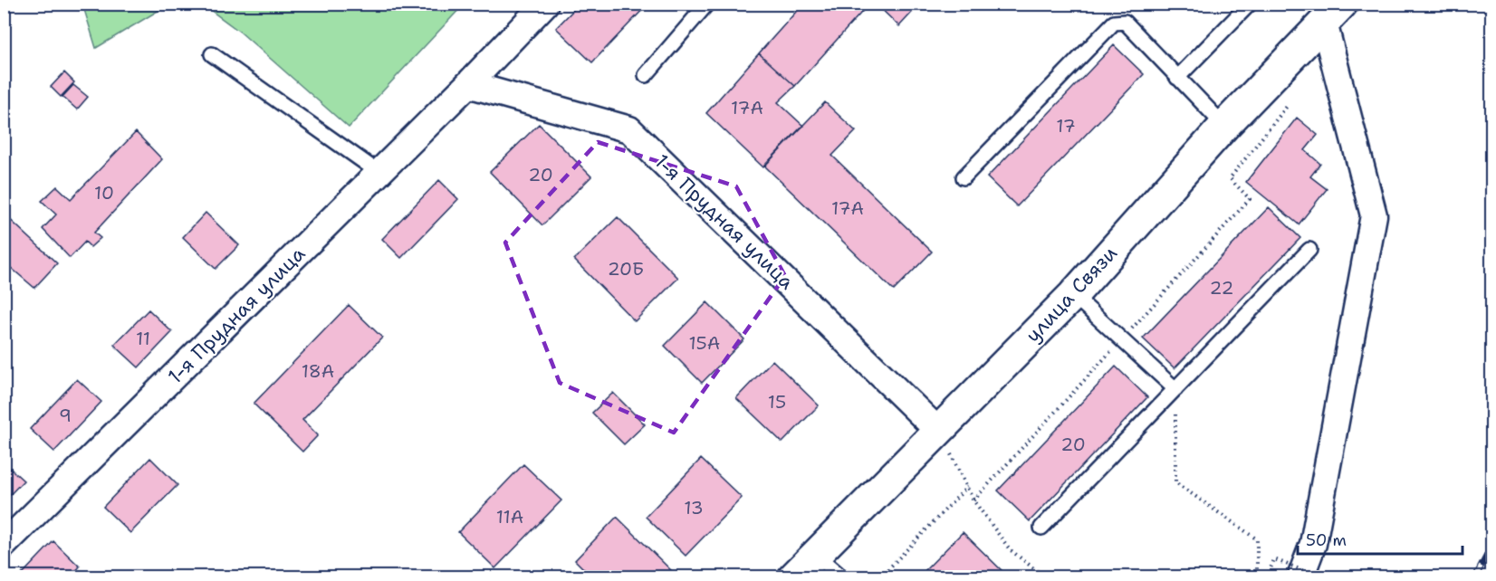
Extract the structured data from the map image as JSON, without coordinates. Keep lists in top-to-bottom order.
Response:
{
  "streets": {
    "street": ["1-я Прудная улица", "улица Связи"]
  },
  "crossings": [
    ["1-я Прудная улица", "улица Связи"]
  ],
  "house_numbers": [
    "17А",
    "17",
    "20",
    "10",
    "17А",
    "20Б",
    "22",
    "11",
    "15А",
    "18А",
    "15",
    "9",
    "20",
    "13",
    "11А"
  ],
  "scale_bar": "50 m"
}
